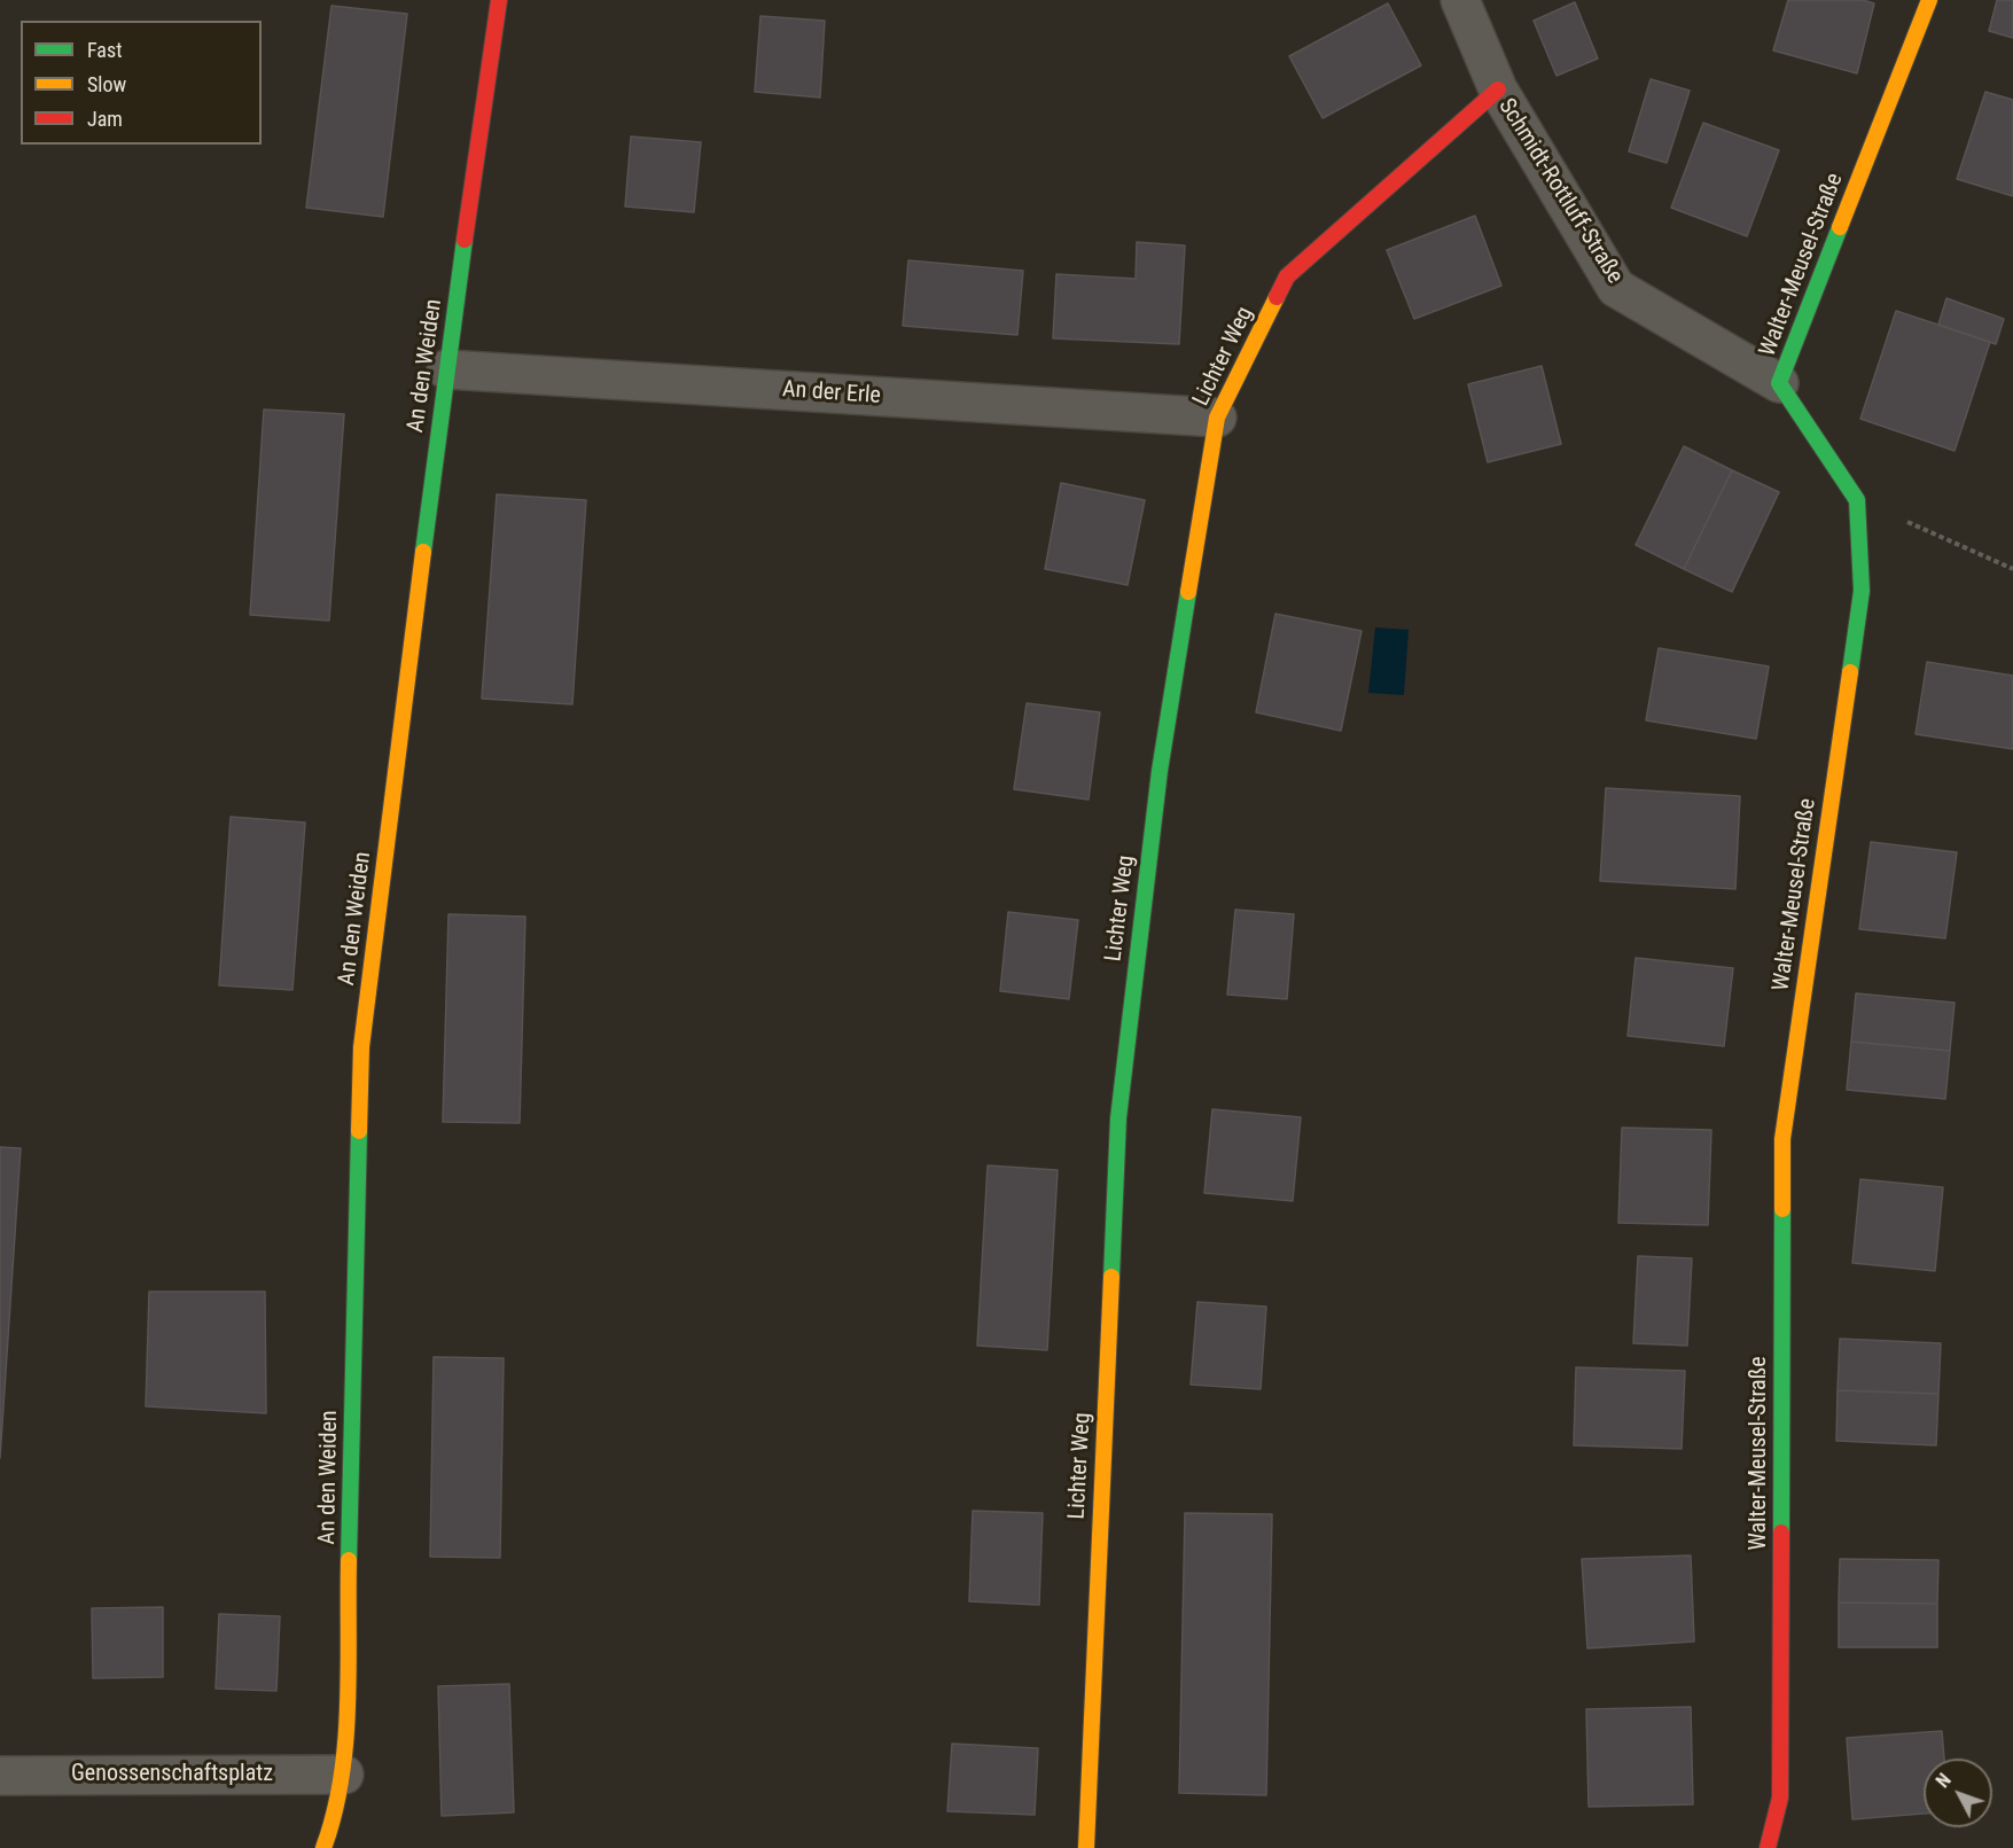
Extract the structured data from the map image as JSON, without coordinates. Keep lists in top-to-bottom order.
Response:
{
  "streets": {
    "street": [
      "Schmidt-Rottluff-Straße",
      "Walter-Meusel-Straße",
      "Lichter Weg",
      "An den Weiden",
      "An der Erle",
      "Genossenschaftsplatz"
    ]
  },
  "crossings": [
    ["Schmidt-Rottluff-Straße", "Walter-Meusel-Straße"],
    ["Schmidt-Rottluff-Straße", "Lichter Weg"],
    ["Lichter Weg", "An der Erle"],
    ["An den Weiden", "An der Erle"],
    ["An den Weiden", "Genossenschaftsplatz"]
  ],
  "legend": ["Fast", "Slow", "Jam"],
  "north": "top left"
}
